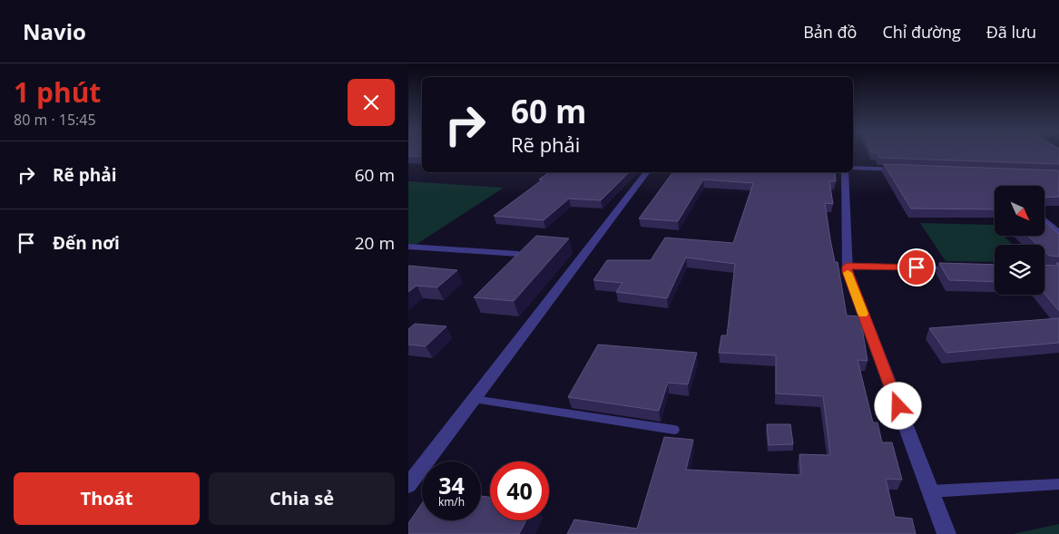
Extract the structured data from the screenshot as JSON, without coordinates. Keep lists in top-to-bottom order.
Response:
{
  "north": "bottom right",
  "page": {
    "header": "Navio",
    "nav": ["Bản đồ", "Chỉ đường", "Đã lưu"],
    "heading": ["1 phút", "80 m · 15:45"],
    "turn": ["60 m", "Rẽ phải"],
    "list": [
      {
        "name": "Rẽ phải",
        "value": "60 m"
      },
      {
        "name": "Đến nơi",
        "value": "20 m"
      }
    ],
    "speed": "34 km/h",
    "limit": "40",
    "buttons": ["Thoát", "Chia sẻ"]
  }
}
